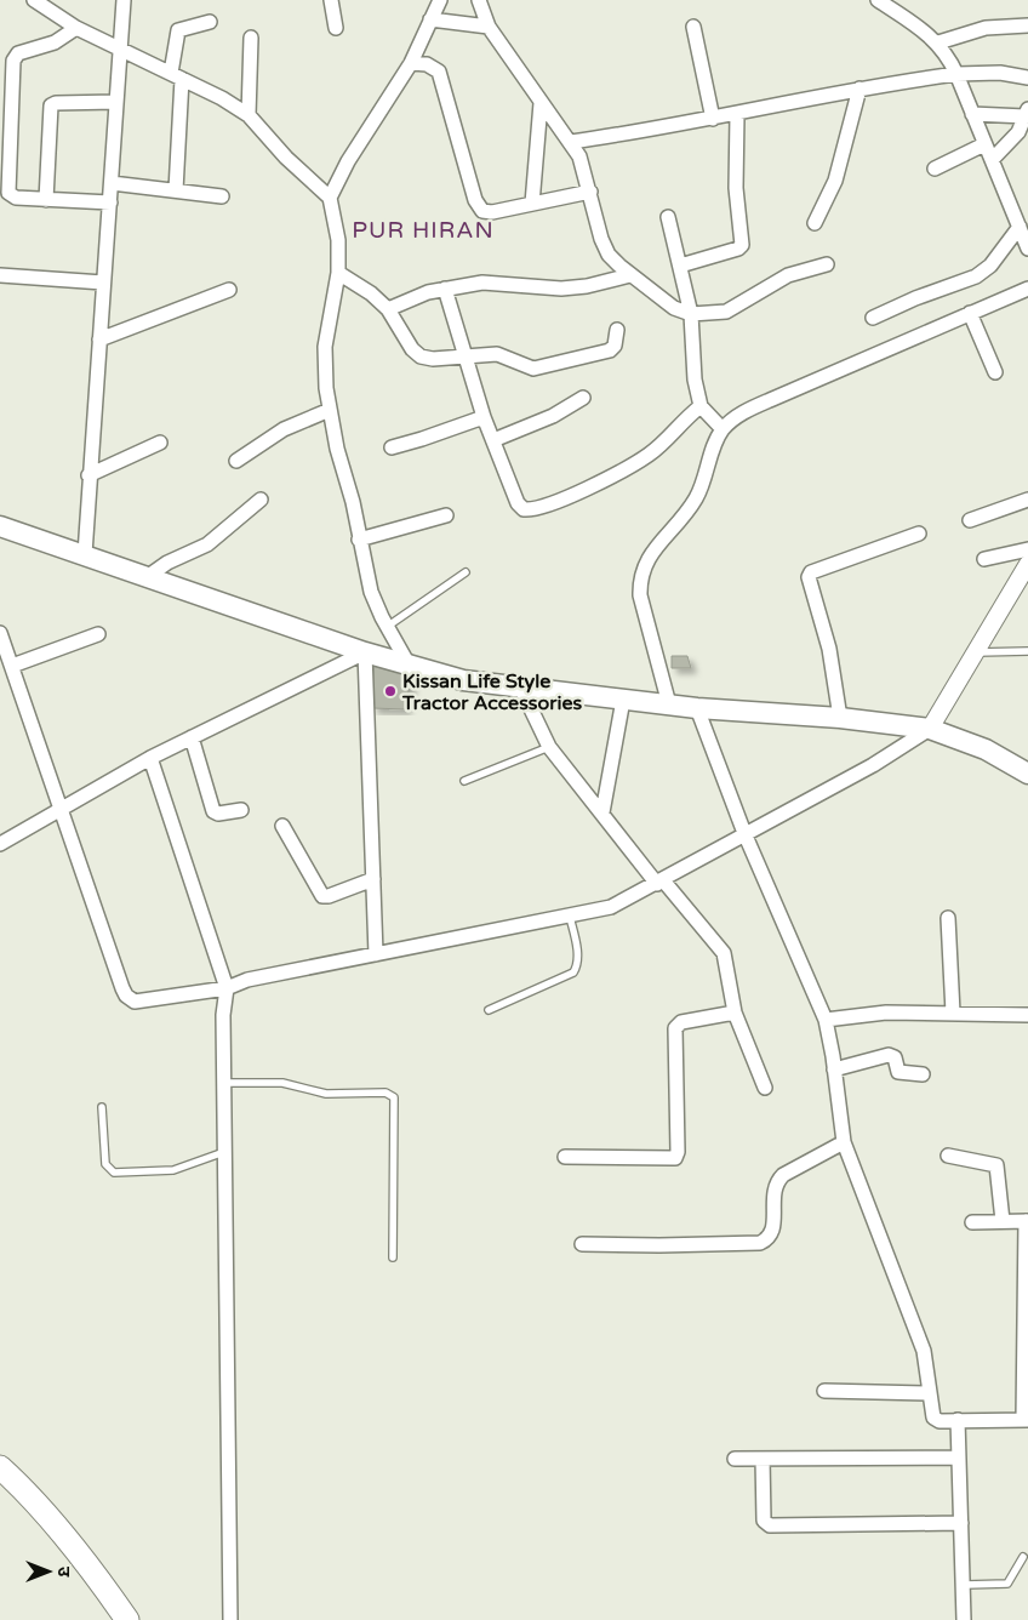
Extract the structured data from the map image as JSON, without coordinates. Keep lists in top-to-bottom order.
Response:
{
  "districts": ["PUR HIRAN"],
  "places": ["Kissan Life Style Tractor Accessories"],
  "north": "right"
}
